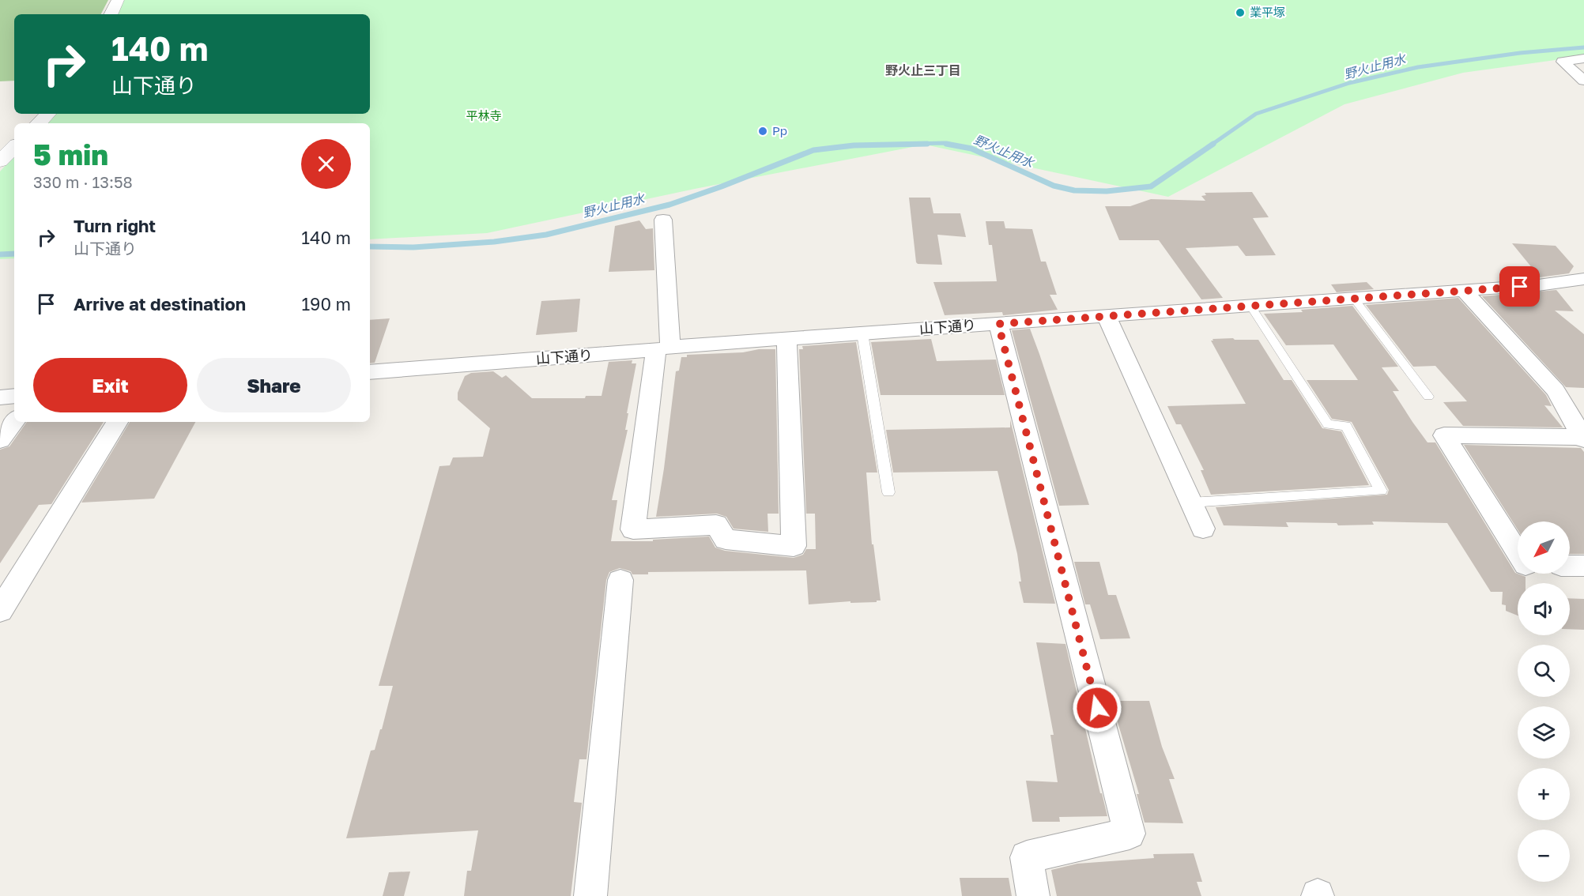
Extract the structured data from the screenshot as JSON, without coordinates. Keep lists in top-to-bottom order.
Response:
{
  "streets": {
    "street": ["山下通り"]
  },
  "districts": ["野火止三丁目"],
  "water": ["野火止用水"],
  "parks": ["平林寺"],
  "places": ["業平塚", "Pp"],
  "north": "bottom left",
  "page": {
    "turn": ["140 m", "山下通り"],
    "heading": ["5 min", "330 m · 13:58"],
    "list": [
      {
        "name": "Turn right",
        "note": "山下通り",
        "value": "140 m"
      },
      {
        "name": "Arrive at destination",
        "value": "190 m"
      }
    ],
    "buttons": ["Exit", "Share"],
    "map_buttons": ["+", "−"]
  }
}
